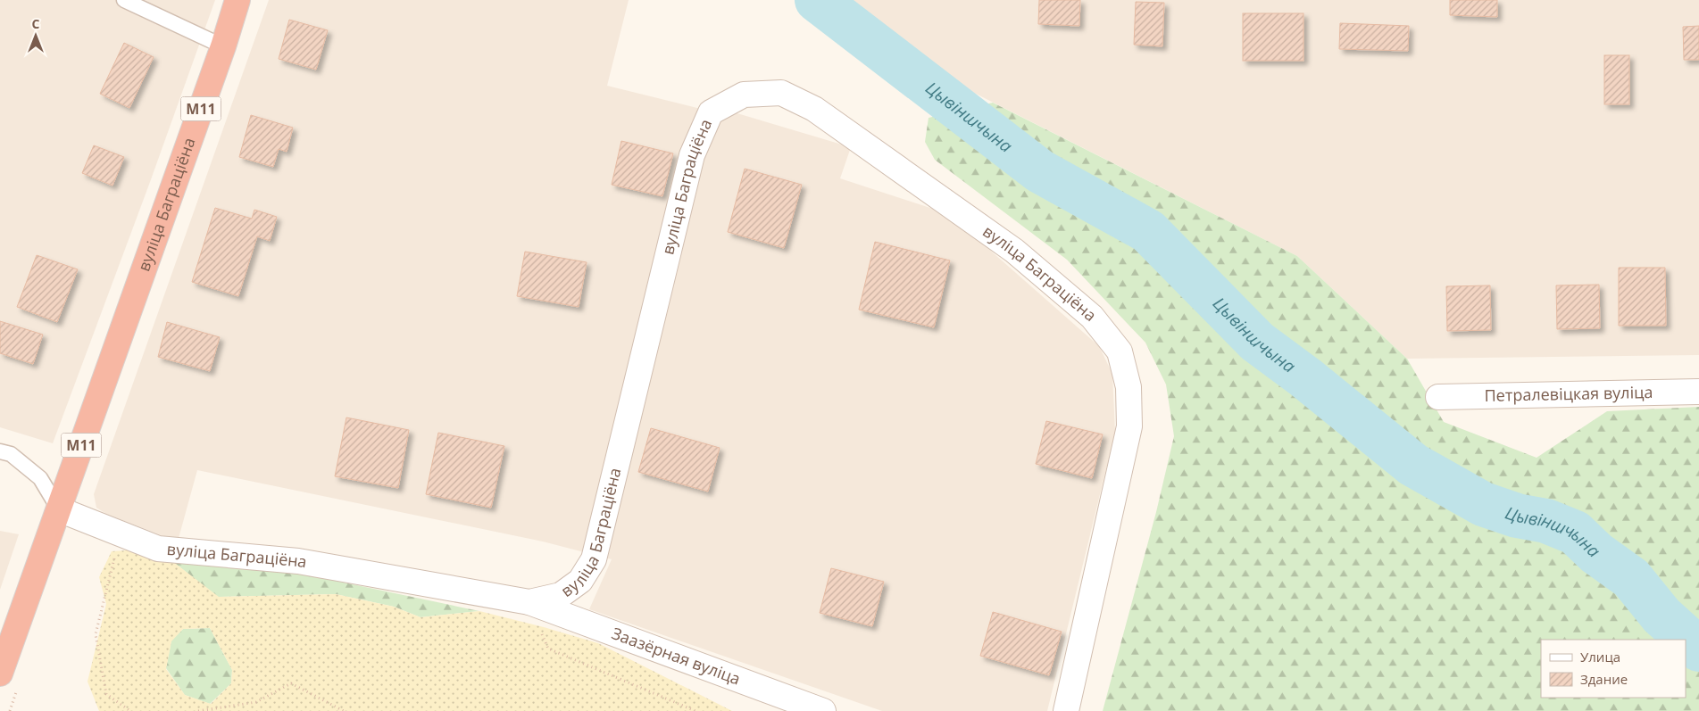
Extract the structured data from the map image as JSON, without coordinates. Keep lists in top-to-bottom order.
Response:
{
  "streets": {
    "highway": ["М11", "вуліца Баграціёна"],
    "street": ["Петралевіцкая вуліца", "Заазёрная вуліца"]
  },
  "crossings": [
    ["вуліца Баграціёна", "Заазёрная вуліца"]
  ],
  "water": ["Цывіншчына"],
  "legend": ["Улица", "Здание"],
  "north": "top"
}
